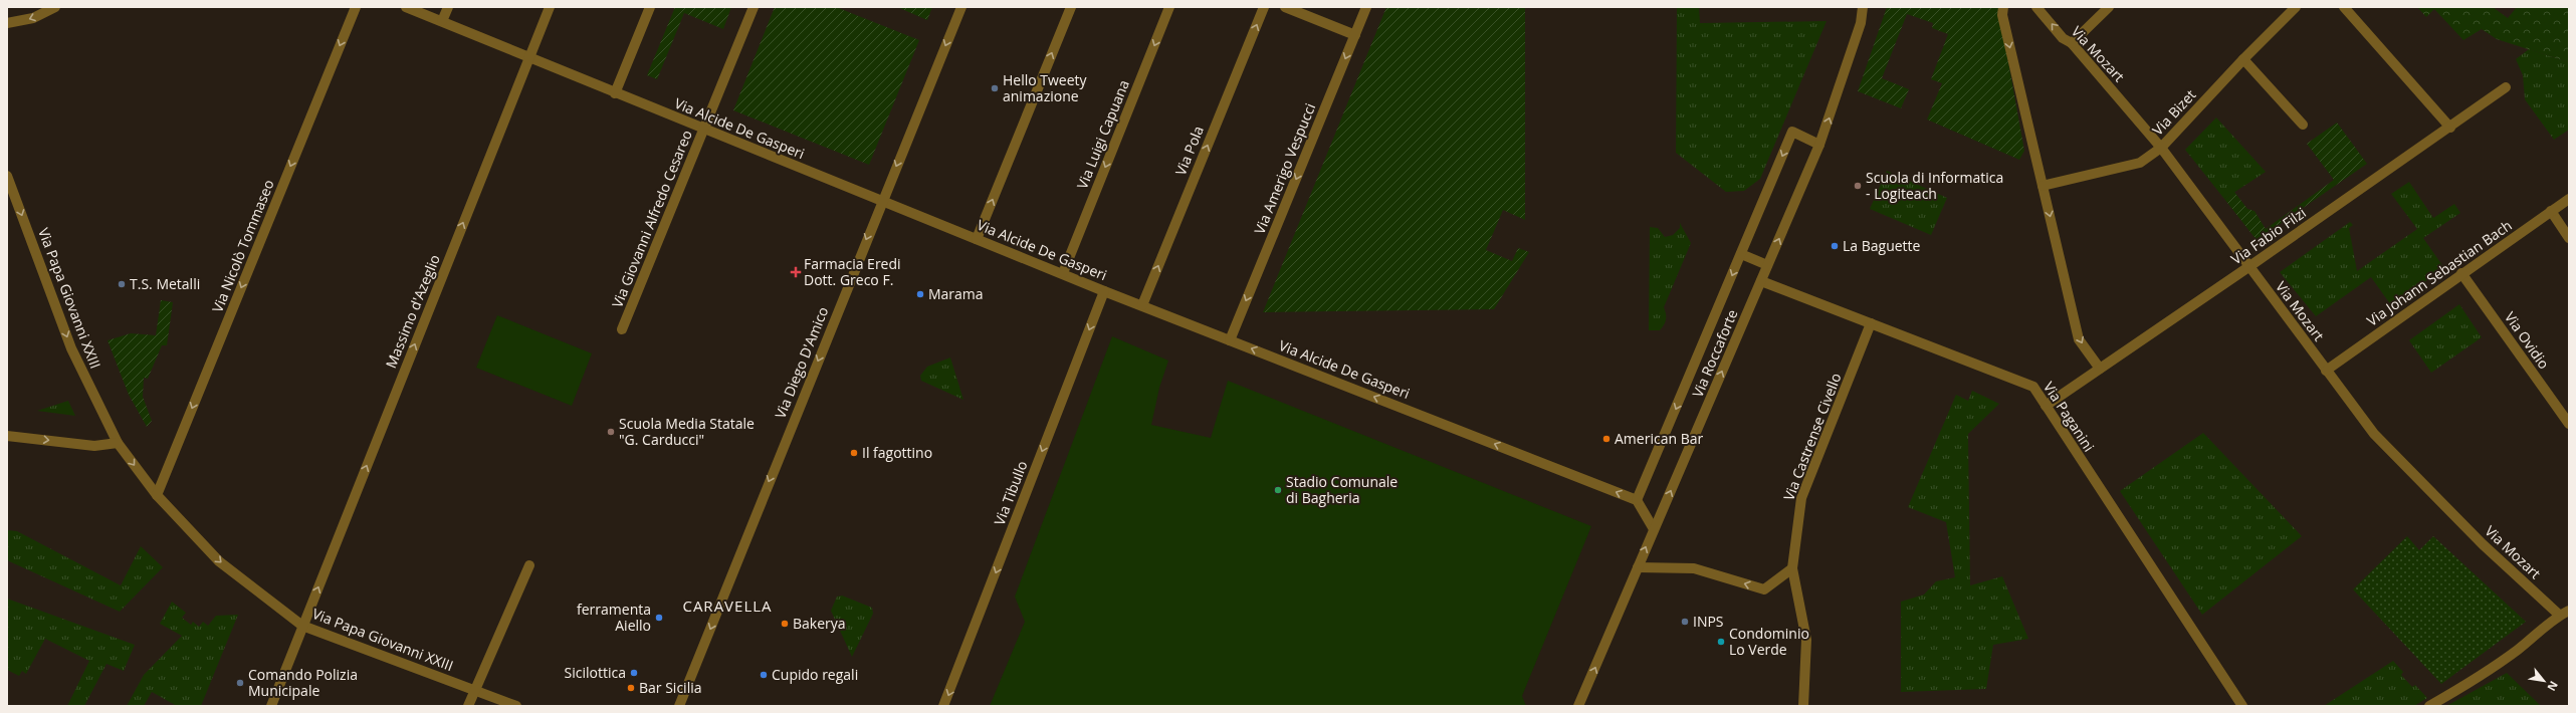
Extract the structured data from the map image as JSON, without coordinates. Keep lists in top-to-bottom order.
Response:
{
  "streets": {
    "street": [
      "Via Mozart",
      "Via Bizet",
      "Via Alcide De Gasperi",
      "Via Luigi Capuana",
      "Via Pola",
      "Via Amerigo Vespucci",
      "Via Giovanni Alfredo Cesareo",
      "Via Fabio Filzi",
      "Via Nicolò Tommaseo",
      "Via Johann Sebastian Bach",
      "Via Papa Giovanni XXIII",
      "Massimo d'Azeglio",
      "Via Ovidio",
      "Via Roccaforte",
      "Via Diego D'Amico",
      "Via Paganini",
      "Via Castrense Civello",
      "Via Tibullo"
    ]
  },
  "crossings": [
    ["Via Mozart", "Via Bizet"],
    ["Via Mozart", "Via Fabio Filzi"],
    ["Via Mozart", "Via Johann Sebastian Bach"],
    ["Via Alcide De Gasperi", "Via Luigi Capuana"],
    ["Via Alcide De Gasperi", "Via Pola"],
    ["Via Alcide De Gasperi", "Via Amerigo Vespucci"],
    ["Via Alcide De Gasperi", "Via Giovanni Alfredo Cesareo"],
    ["Via Alcide De Gasperi", "Massimo d'Azeglio"],
    ["Via Alcide De Gasperi", "Via Diego D'Amico"],
    ["Via Alcide De Gasperi", "Via Tibullo"],
    ["Via Fabio Filzi", "Via Paganini"],
    ["Via Nicolò Tommaseo", "Via Papa Giovanni XXIII"],
    ["Via Johann Sebastian Bach", "Via Ovidio"],
    ["Via Papa Giovanni XXIII", "Massimo d'Azeglio"],
    ["Via Roccaforte", "Via Paganini"],
    ["Via Paganini", "Via Castrense Civello"]
  ],
  "one_way": [
    "Via Luigi Capuana",
    "Via Pola",
    "Via Amerigo Vespucci",
    "Via Nicolò Tommaseo",
    "Via Papa Giovanni XXIII",
    "Massimo d'Azeglio",
    "Via Diego D'Amico",
    "Via Tibullo"
  ],
  "districts": ["CARAVELLA"],
  "places": {
    "other": [
      "Hello Tweety animazione",
      "Scuola di Informatica - Logiteach",
      "La Baguette",
      "T.S. Metalli",
      "Marama",
      "Scuola Media Statale \"G. Carducci\"",
      "American Bar",
      "Il fagottino",
      "Stadio Comunale di Bagheria",
      "ferramenta Aiello",
      "INPS",
      "Bakerya",
      "Condominio Lo Verde",
      "Sicilottica",
      "Cupido regali",
      "Comando Polizia Municipale",
      "Bar Sicilia"
    ],
    "health": ["Farmacia Eredi Dott. Greco F."]
  },
  "north": "bottom right"
}
